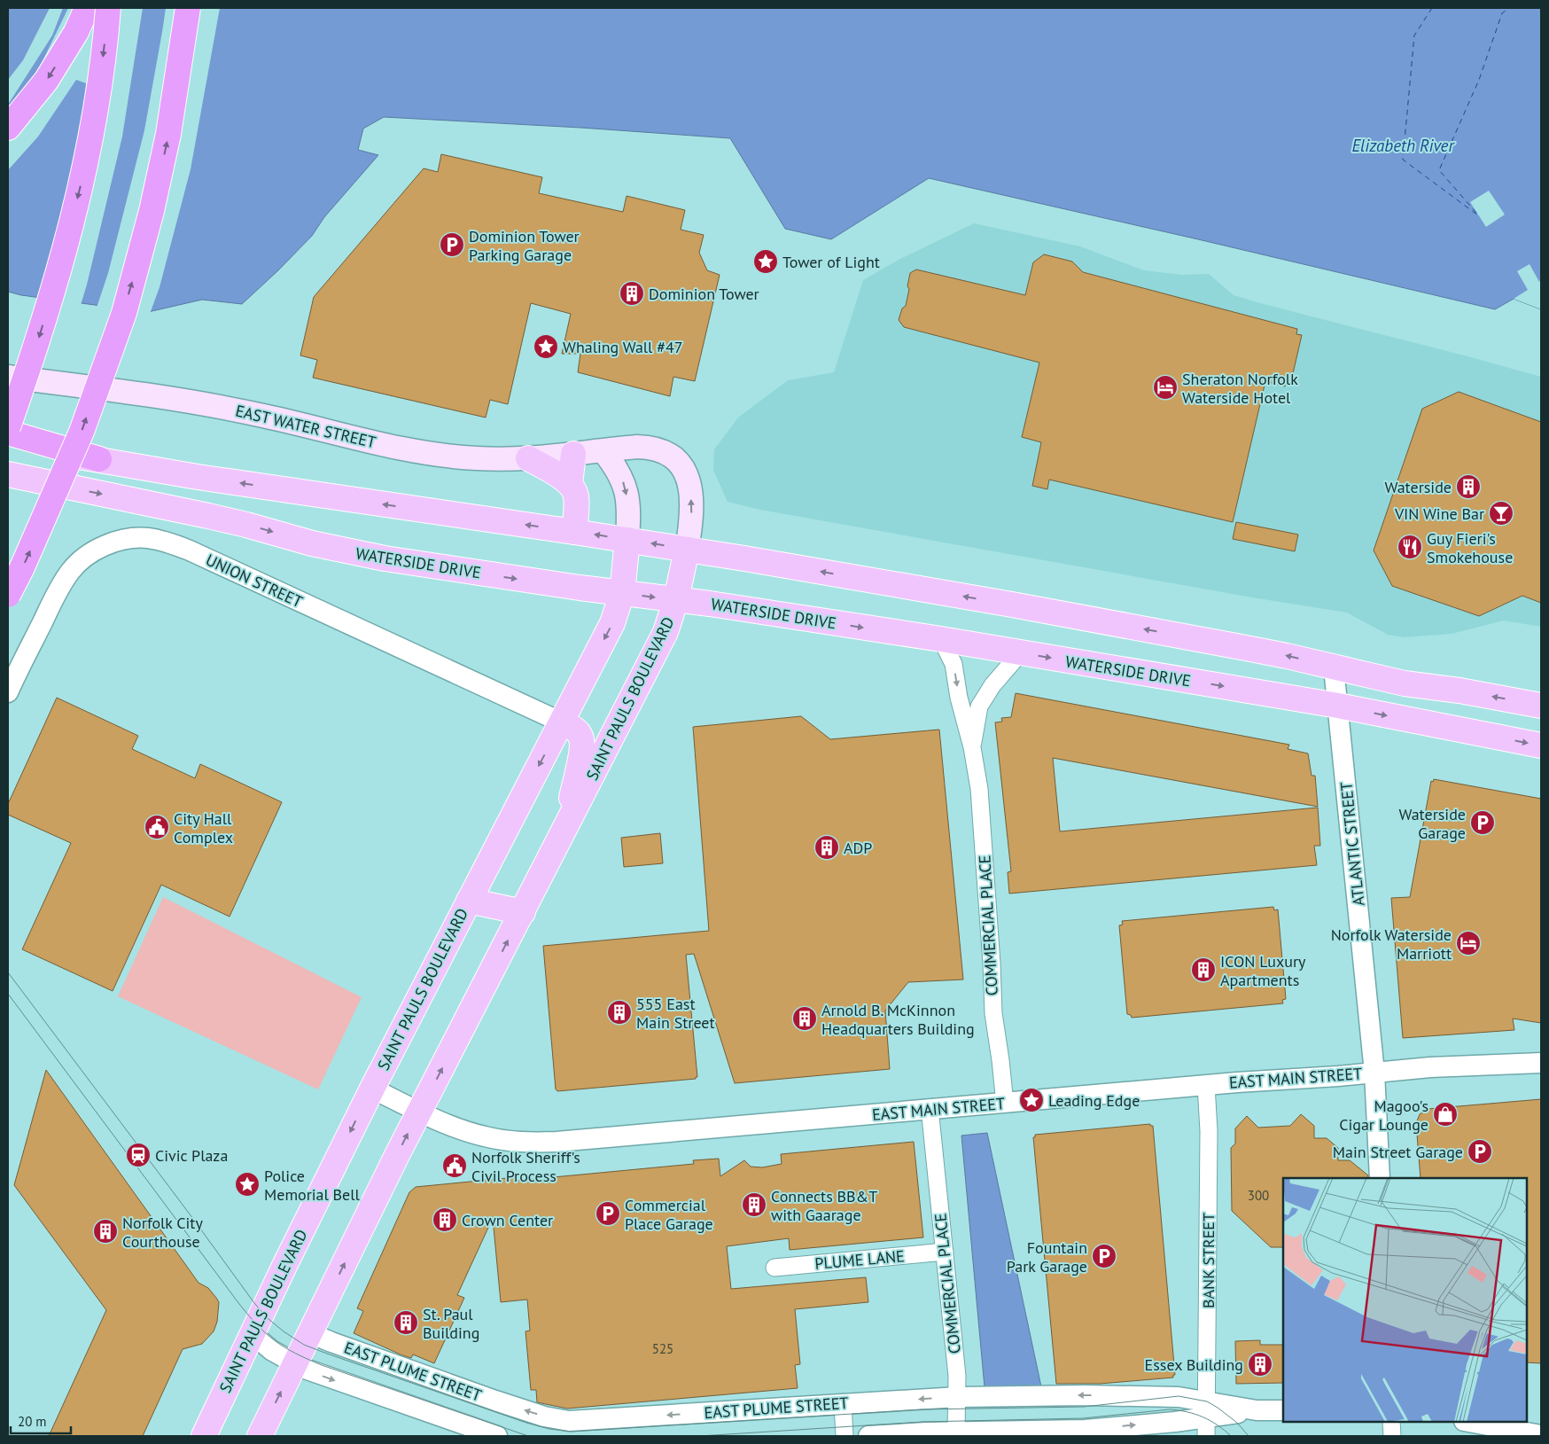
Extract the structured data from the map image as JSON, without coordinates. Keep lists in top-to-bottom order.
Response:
{
  "streets": {
    "main road": ["EAST WATER STREET", "WATERSIDE DRIVE", "SAINT PAULS BOULEVARD"],
    "street": [
      "UNION STREET",
      "ATLANTIC STREET",
      "COMMERCIAL PLACE",
      "EAST MAIN STREET",
      "PLUME LANE",
      "BANK STREET",
      "EAST PLUME STREET"
    ]
  },
  "crossings": [
    ["EAST WATER STREET", "SAINT PAULS BOULEVARD"],
    ["WATERSIDE DRIVE", "SAINT PAULS BOULEVARD"],
    ["WATERSIDE DRIVE", "ATLANTIC STREET"],
    ["WATERSIDE DRIVE", "COMMERCIAL PLACE"],
    ["UNION STREET", "SAINT PAULS BOULEVARD"],
    ["SAINT PAULS BOULEVARD", "EAST MAIN STREET"],
    ["SAINT PAULS BOULEVARD", "EAST PLUME STREET"],
    ["ATLANTIC STREET", "EAST MAIN STREET"],
    ["COMMERCIAL PLACE", "EAST MAIN STREET"],
    ["COMMERCIAL PLACE", "PLUME LANE"],
    ["COMMERCIAL PLACE", "EAST PLUME STREET"],
    ["EAST MAIN STREET", "BANK STREET"],
    ["BANK STREET", "EAST PLUME STREET"]
  ],
  "water": ["Elizabeth River"],
  "places": {
    "parking": [
      "Dominion Tower Parking Garage",
      "Waterside Garage",
      "Main Street Garage",
      "Commercial Place Garage",
      "Fountain Park Garage"
    ],
    "place": [
      "Tower of Light",
      "Whaling Wall #47",
      "Leading Edge",
      "Police Memorial Bell"
    ],
    "building": [
      "Dominion Tower",
      "Waterside",
      "ADP",
      "ICON Luxury Apartments",
      "555 East Main Street",
      "Arnold B. McKinnon Headquarters Building",
      "Connects BB&T with Gaarage",
      "Crown Center",
      "Norfolk City Courthouse",
      "St. Paul Building",
      "Essex Building"
    ],
    "hotel": ["Sheraton Norfolk Waterside Hotel", "Norfolk Waterside Marriott"],
    "bar": ["VIN Wine Bar"],
    "restaurant": ["Guy Fieri's Smokehouse"],
    "public building": ["City Hall Complex", "Norfolk Sheriff's Civil Process"],
    "shop": ["Magoo's Cigar Lounge"],
    "station": ["Civic Plaza"]
  },
  "house_numbers": ["300", "525"],
  "scale_bar": "20 m"
}
